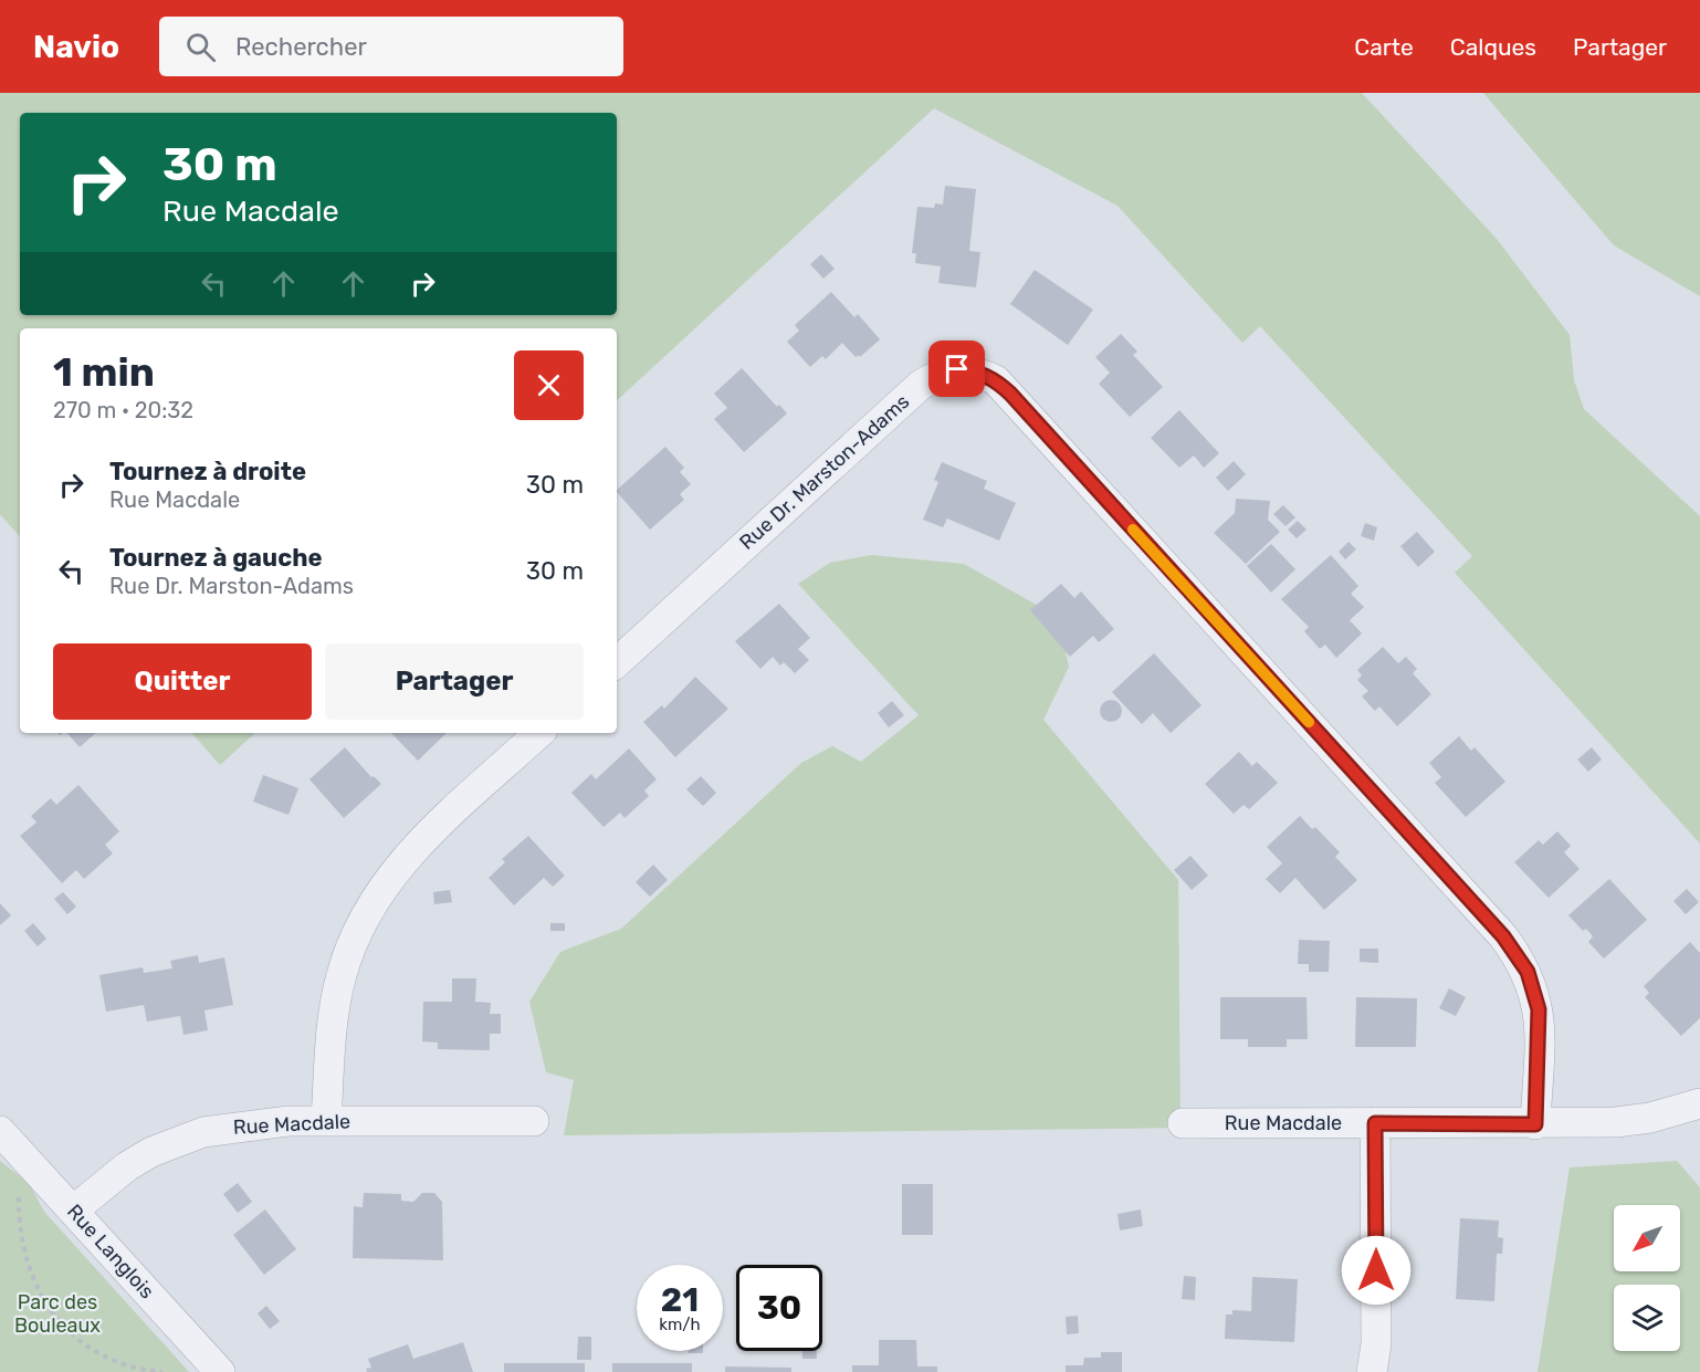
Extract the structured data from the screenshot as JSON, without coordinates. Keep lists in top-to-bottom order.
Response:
{
  "streets": {
    "street": ["Rue Dr. Marston-Adams", "Rue Macdale", "Rue Langlois"]
  },
  "crossings": [
    ["Rue Dr. Marston-Adams", "Rue Macdale"],
    ["Rue Macdale", "Rue Langlois"]
  ],
  "parks": ["Parc des Bouleaux"],
  "north": "bottom left",
  "page": {
    "header": "Navio",
    "search": "Rechercher",
    "nav": ["Carte", "Calques", "Partager"],
    "turn": ["30 m", "Rue Macdale"],
    "heading": ["1 min", "270 m · 20:32"],
    "list": [
      {
        "name": "Tournez à droite",
        "note": "Rue Macdale",
        "value": "30 m"
      },
      {
        "name": "Tournez à gauche",
        "note": "Rue Dr. Marston-Adams",
        "value": "30 m"
      }
    ],
    "buttons": ["Quitter", "Partager"],
    "speed": "21 km/h",
    "limit": "30"
  }
}
